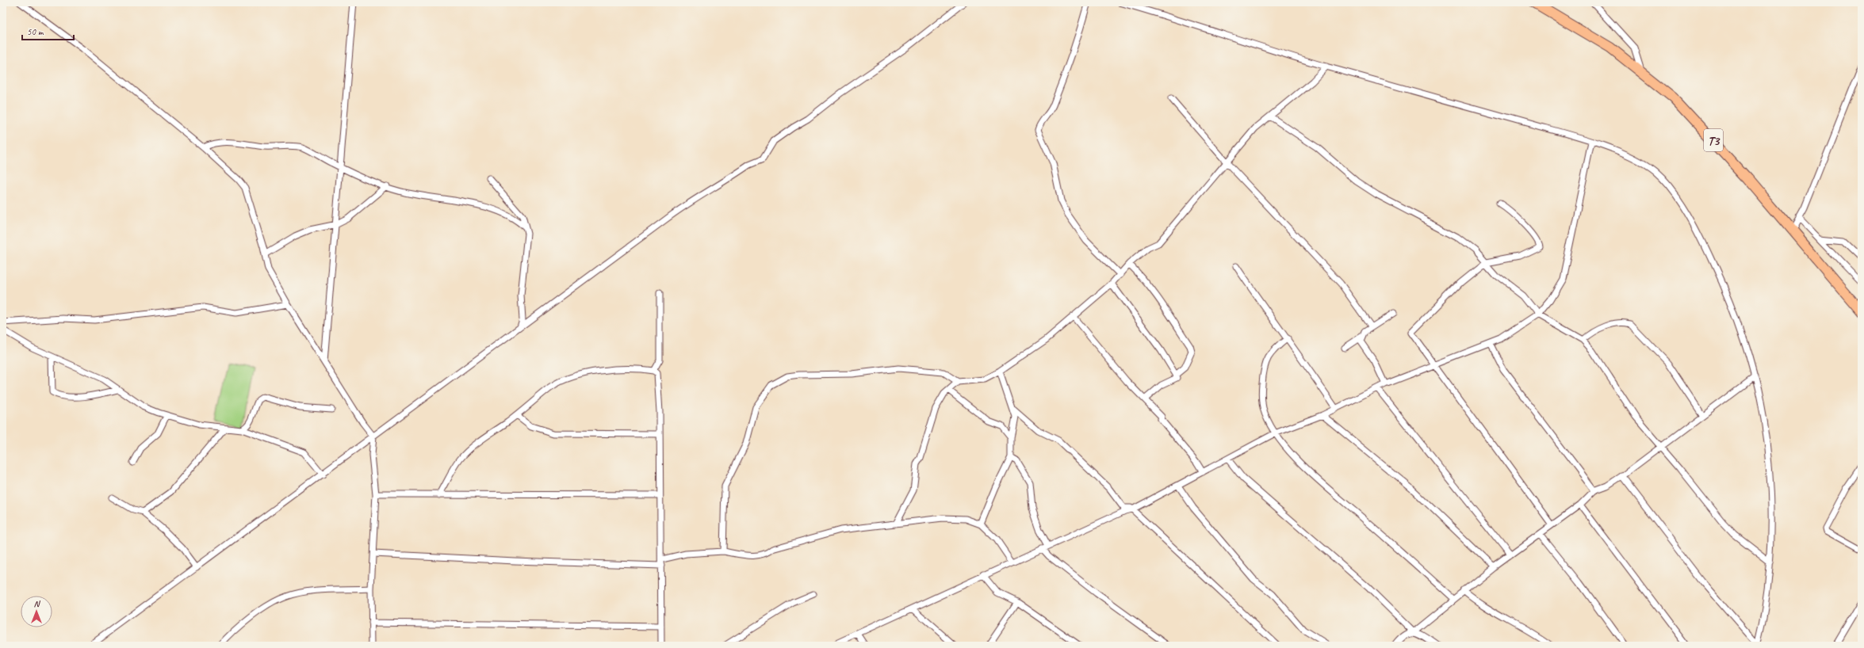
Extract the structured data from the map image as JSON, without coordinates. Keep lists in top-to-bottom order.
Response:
{
  "streets": {
    "highway": ["T3"]
  },
  "scale_bar": "50 m",
  "north": "top"
}
